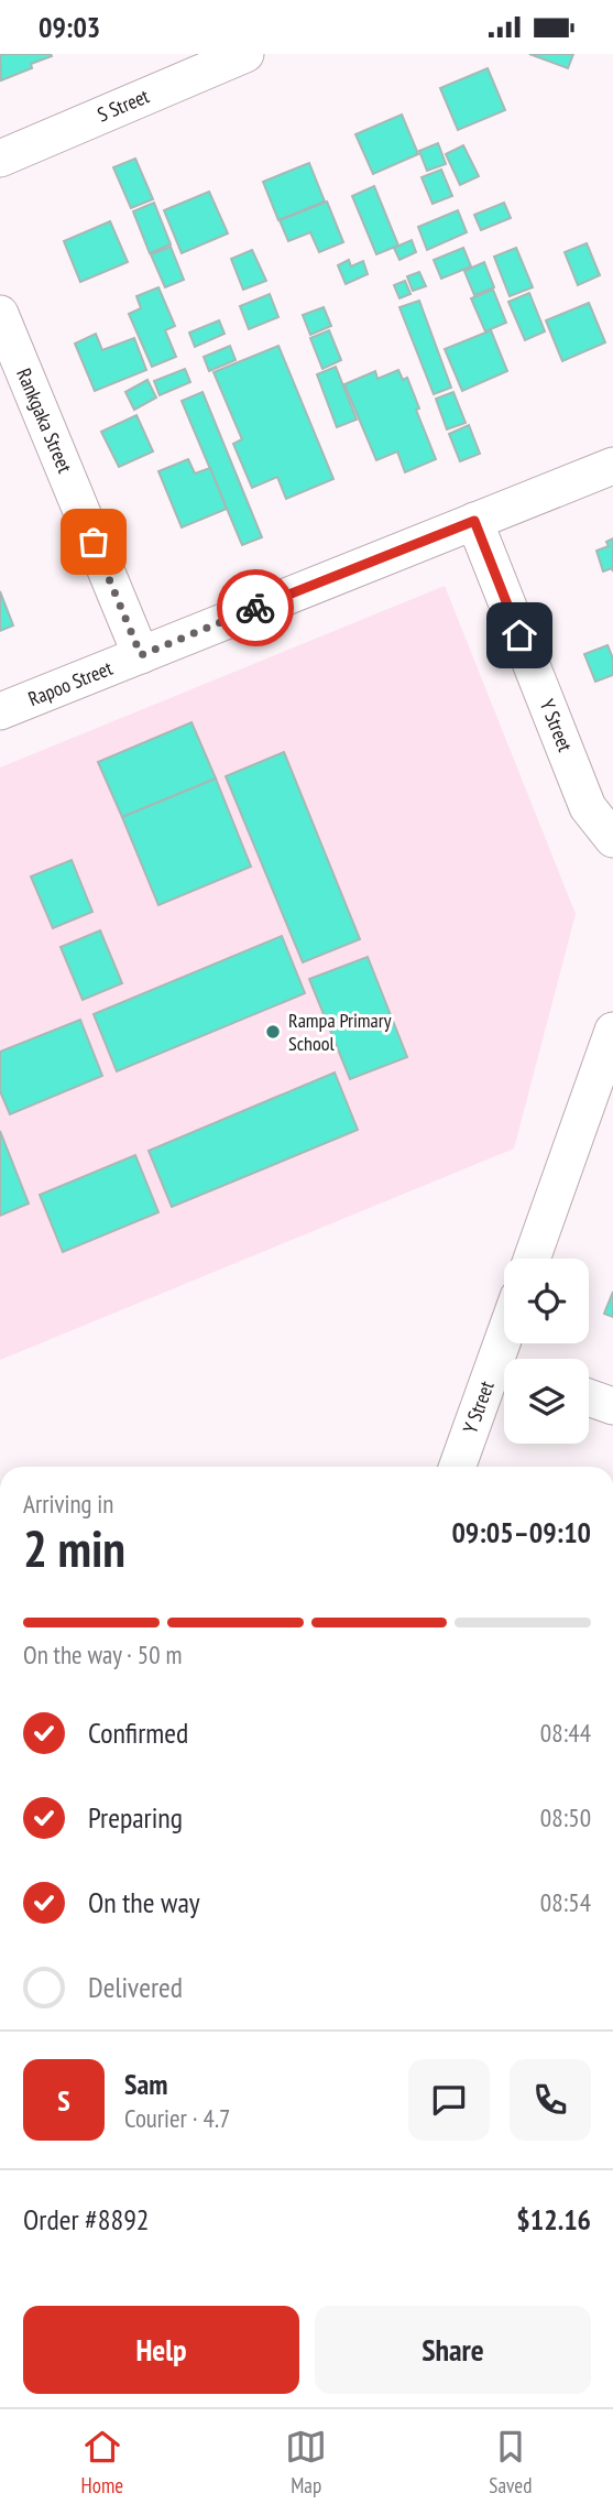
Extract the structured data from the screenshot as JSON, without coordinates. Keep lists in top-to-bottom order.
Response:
{
  "streets": {
    "street": [
      "S Street",
      "Rankgaka Street",
      "Rapoo Street",
      "Y Street"
    ]
  },
  "crossings": [
    ["Rankgaka Street", "Rapoo Street"],
    ["Rapoo Street", "Y Street"]
  ],
  "places": ["Rampa Primary School"],
  "page": {
    "status": "09:03",
    "heading": ["2 min", "Arriving in", "09:05–09:10"],
    "panel": [
      "Sam",
      "Courier · 4.7",
      "Order #8892",
      "$12.16"
    ],
    "bar": "On the way · 50 m",
    "list": [
      ["Confirmed", "08:44"],
      ["Preparing", "08:50"],
      ["On the way", "08:54"],
      "Delivered"
    ],
    "round": "S",
    "buttons": ["Help", "Share"],
    "tabs": ["Home", "Map", "Saved"]
  }
}
